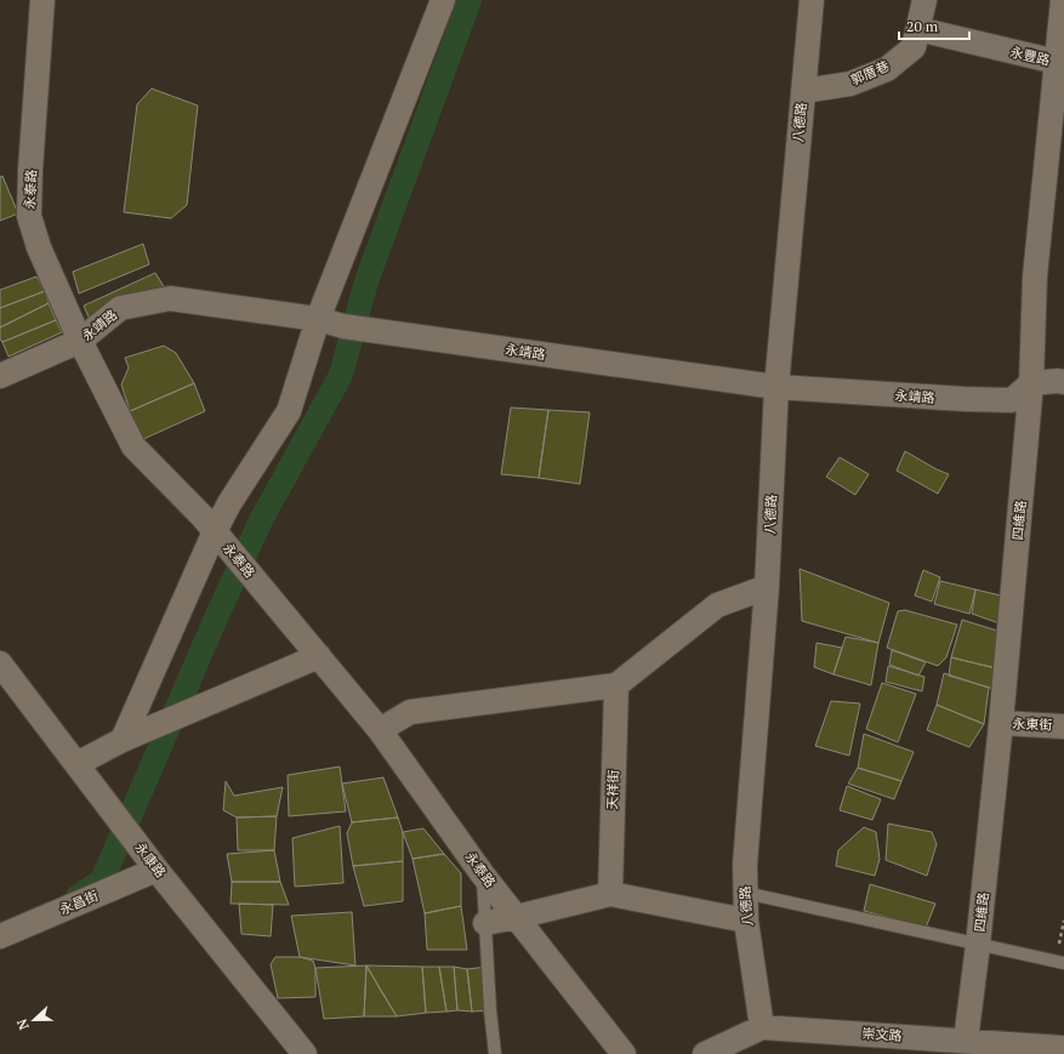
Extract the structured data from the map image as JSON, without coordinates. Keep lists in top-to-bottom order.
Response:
{
  "streets": {
    "street": [
      "永豐路",
      "郭厝巷",
      "八德路",
      "永泰路",
      "永靖路",
      "四維路",
      "永東街",
      "天祥街",
      "永康路",
      "永昌街",
      "崇文路"
    ]
  },
  "crossings": [
    ["永豐路", "郭厝巷"],
    ["永豐路", "四維路"],
    ["郭厝巷", "八德路"],
    ["八德路", "永靖路"],
    ["八德路", "崇文路"],
    ["永泰路", "永靖路"],
    ["永靖路", "四維路"],
    ["四維路", "永東街"],
    ["四維路", "崇文路"],
    ["永康路", "永昌街"]
  ],
  "scale_bar": "20 m",
  "north": "left"
}
